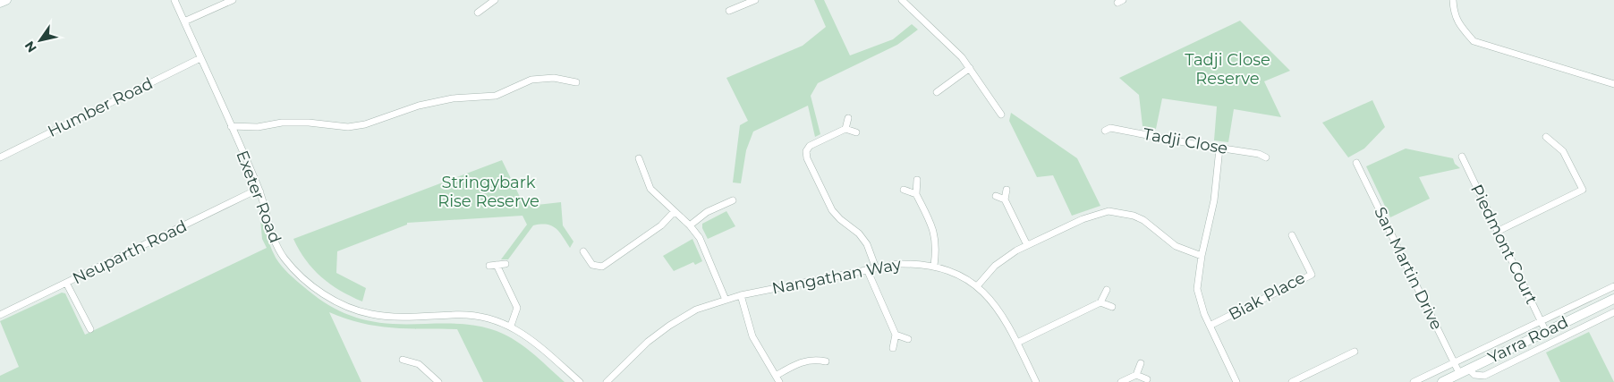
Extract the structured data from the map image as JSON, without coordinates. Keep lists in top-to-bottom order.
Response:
{
  "streets": {
    "main road": ["Yarra Road"],
    "street": [
      "Humber Road",
      "Tadji Close",
      "Exeter Road",
      "Piedmont Court",
      "Neuparth Road",
      "San Martin Drive",
      "Nangathan Way",
      "Biak Place"
    ]
  },
  "crossings": [
    ["Humber Road", "Exeter Road"],
    ["Exeter Road", "Neuparth Road"],
    ["Piedmont Court", "Yarra Road"],
    ["San Martin Drive", "Yarra Road"]
  ],
  "parks": ["Tadji Close Reserve", "Stringybark Rise Reserve"],
  "north": "bottom left"
}
